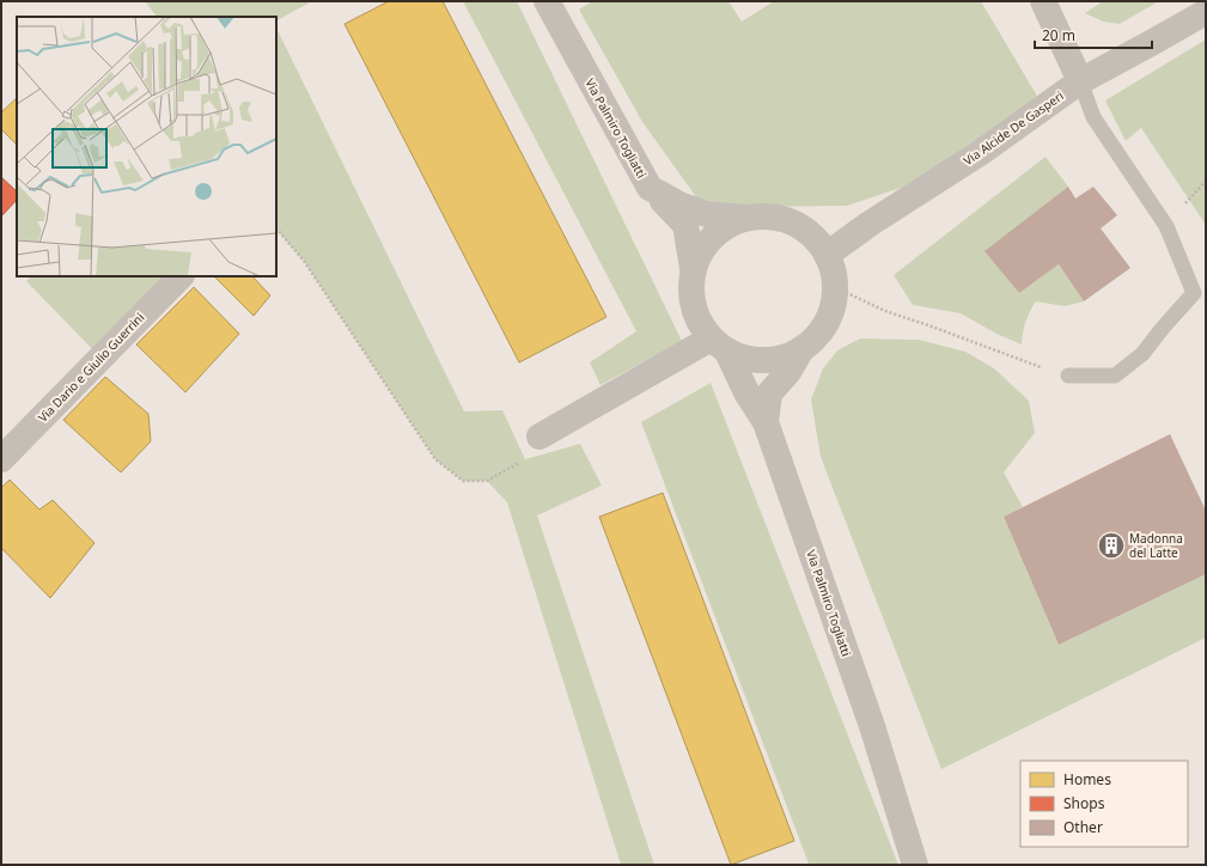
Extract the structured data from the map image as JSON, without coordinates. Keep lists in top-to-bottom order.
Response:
{
  "streets": {
    "street": ["Via Palmiro Togliatti", "Via Alcide De Gasperi", "Via Dario e Giulio Guerrini"]
  },
  "crossings": [
    ["Via Palmiro Togliatti", "Via Alcide De Gasperi"]
  ],
  "places": {
    "building": ["Madonna del Latte"]
  },
  "legend": ["Homes", "Shops", "Other"],
  "scale_bar": "20 m"
}
